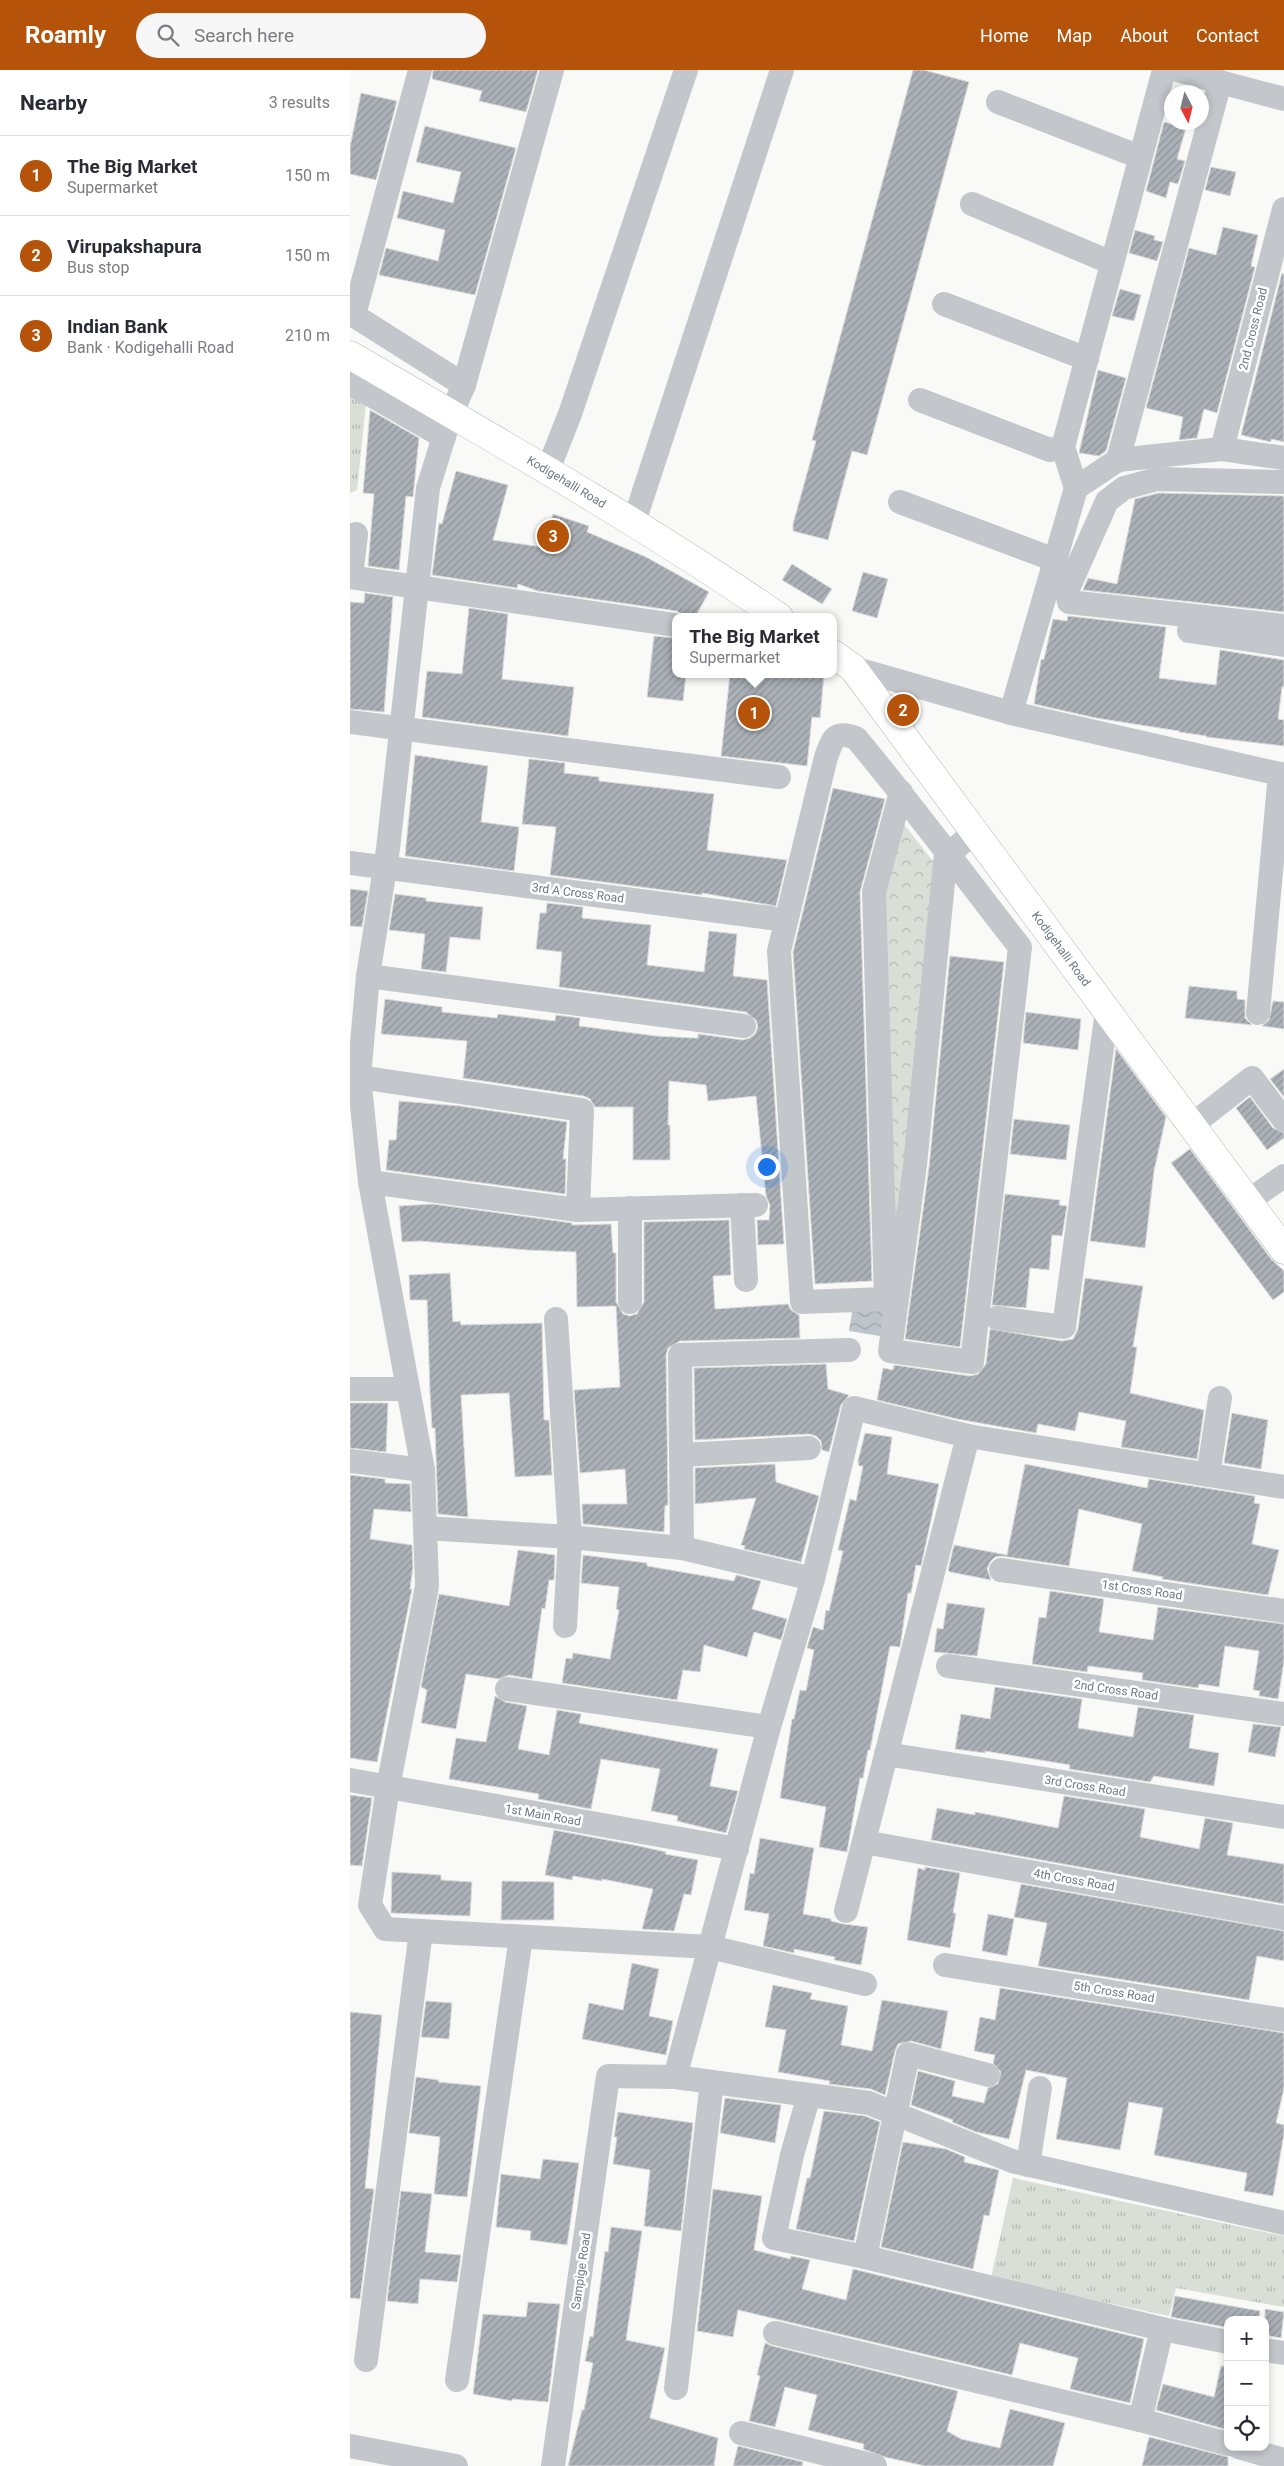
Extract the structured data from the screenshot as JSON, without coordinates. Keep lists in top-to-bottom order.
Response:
{
  "streets": {
    "main road": ["Kodigehalli Road"],
    "street": [
      "2nd Cross Road",
      "3rd A Cross Road",
      "1st Cross Road",
      "3rd Cross Road",
      "1st Main Road",
      "4th Cross Road",
      "5th Cross Road",
      "Sampige Road"
    ]
  },
  "north": "bottom",
  "page": {
    "header": "Roamly",
    "search": "Search here",
    "nav": [
      "Home",
      "Map",
      "About",
      "Contact"
    ],
    "heading": ["Nearby", "3 results"],
    "list": [
      {
        "mark": "1",
        "name": "The Big Market",
        "note": "Supermarket",
        "value": "150 m"
      },
      {
        "mark": "2",
        "name": "Virupakshapura",
        "note": "Bus stop",
        "value": "150 m"
      },
      {
        "mark": "3",
        "name": "Indian Bank",
        "note": "Bank · Kodigehalli Road",
        "value": "210 m"
      }
    ],
    "pins": ["3", "2", "1"],
    "popup": ["The Big Market", "Supermarket"],
    "map_buttons": ["+", "−"]
  }
}
